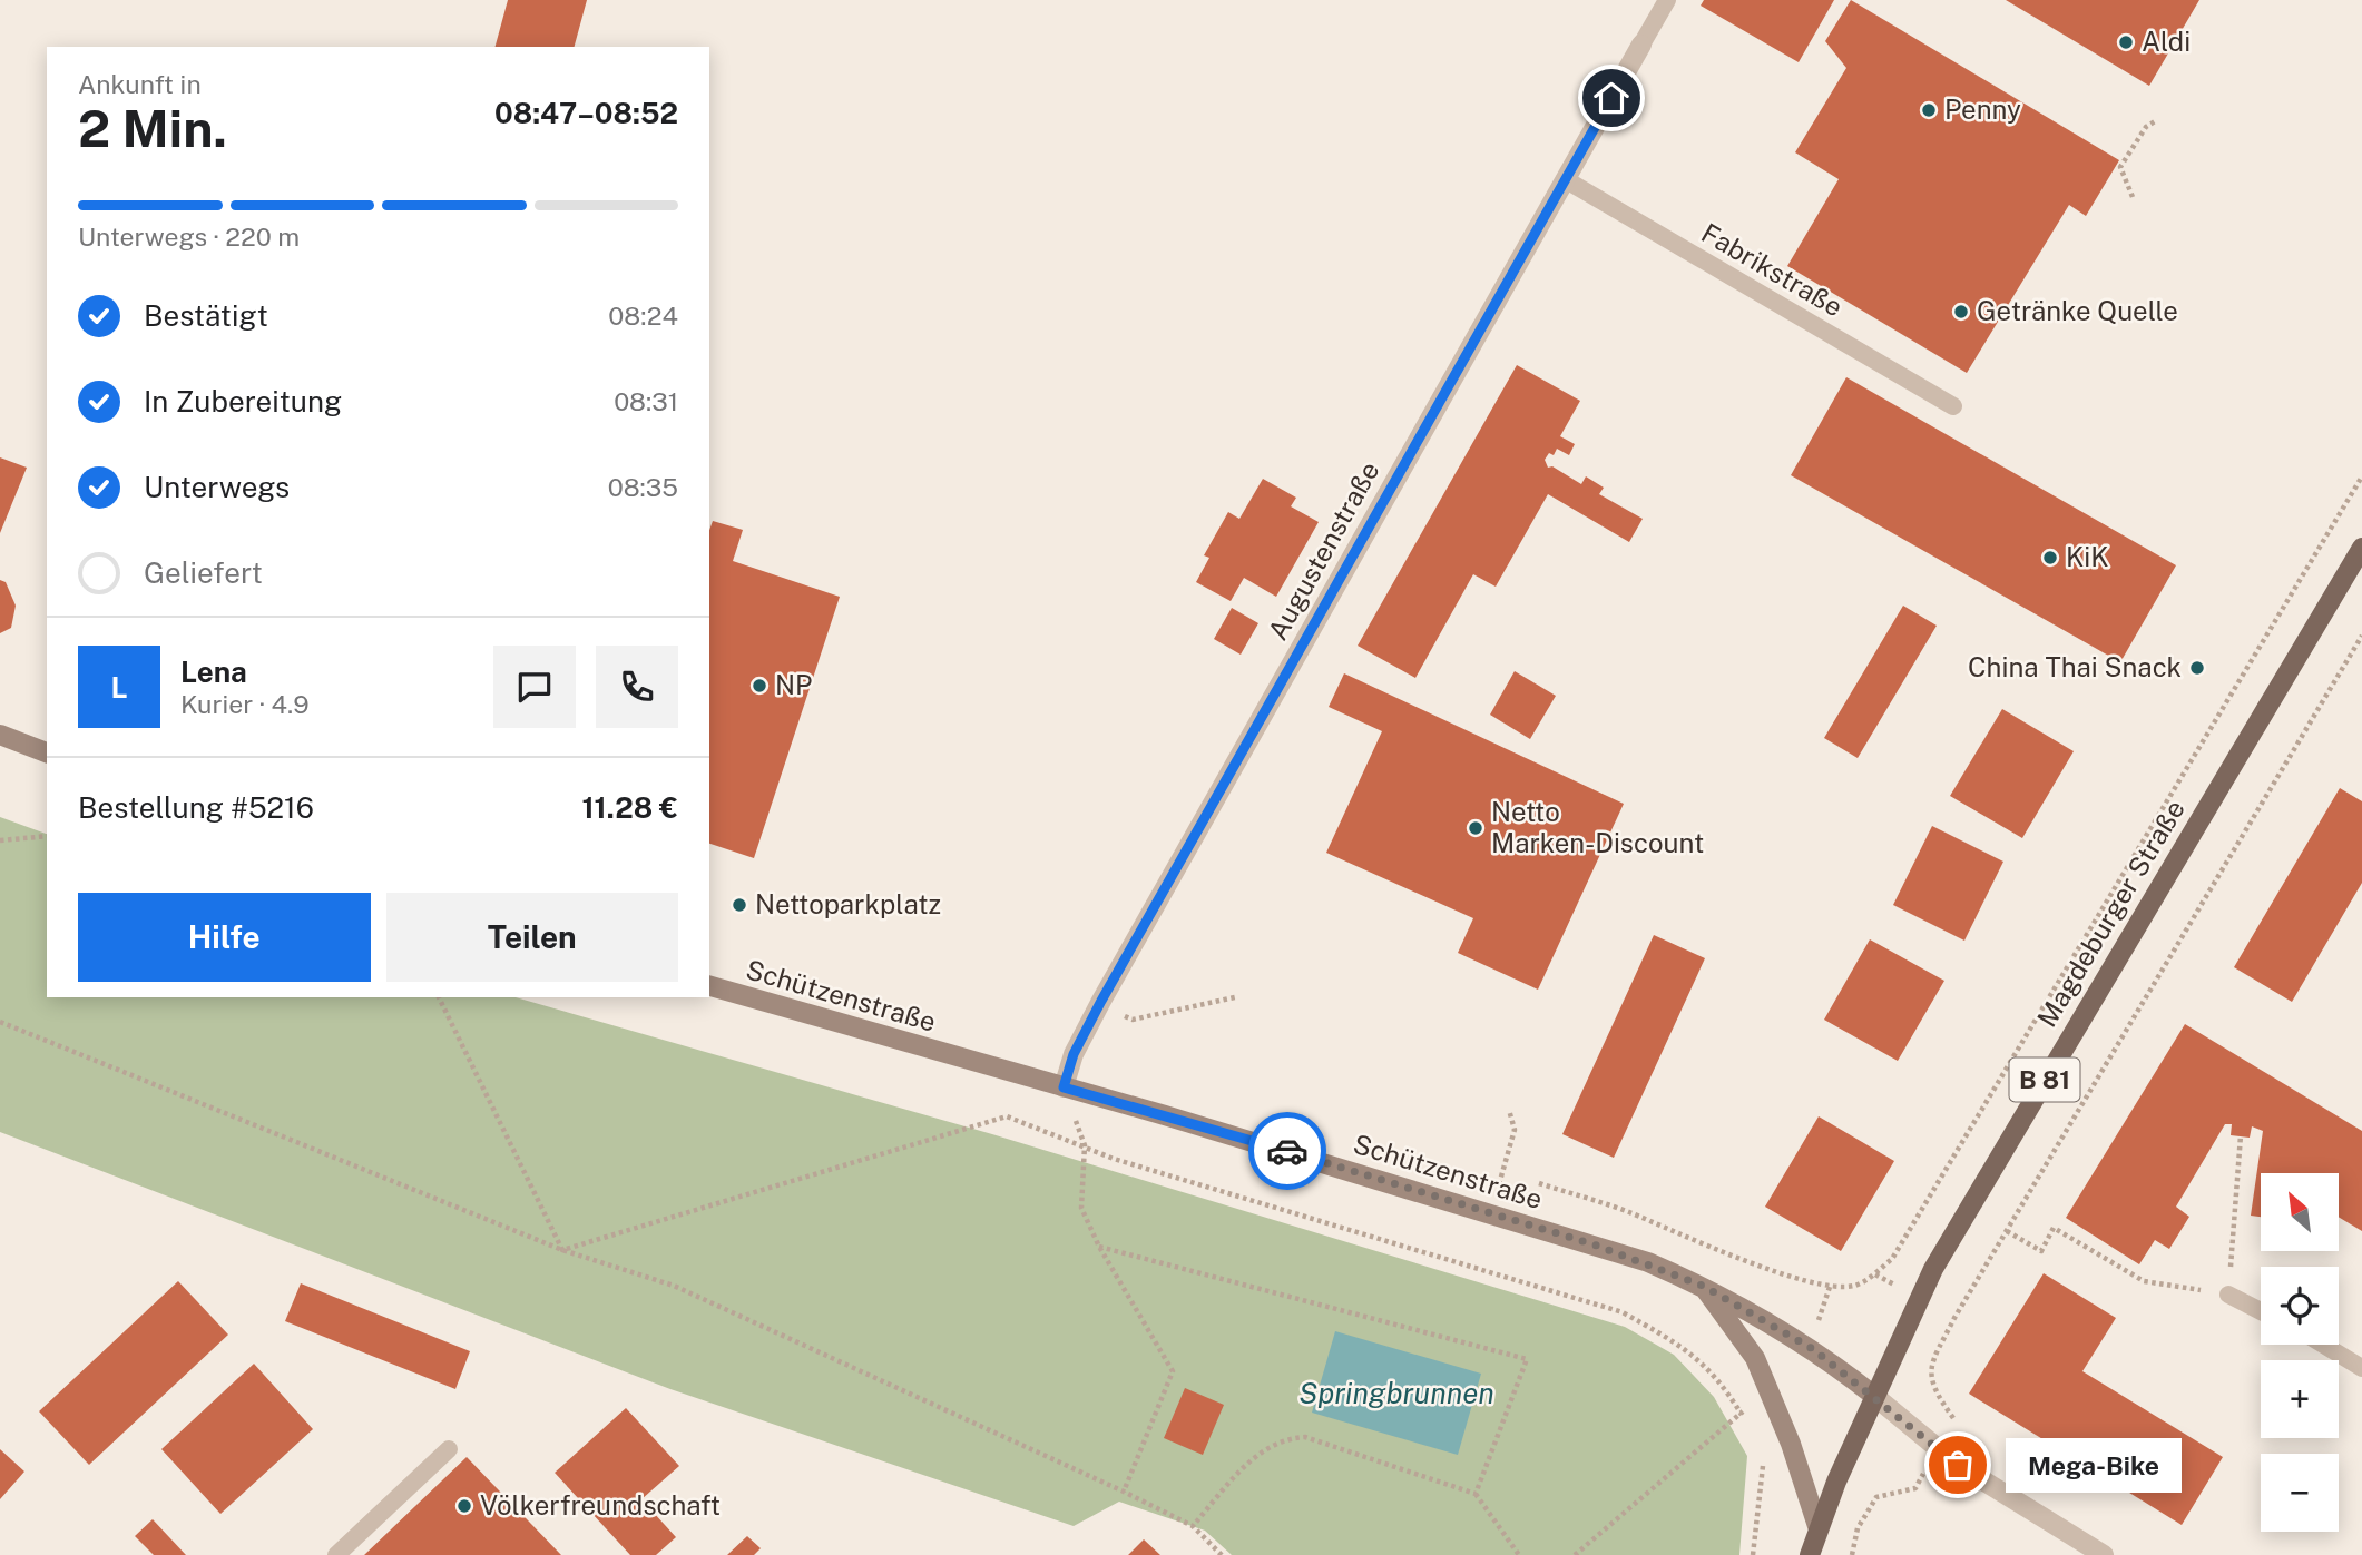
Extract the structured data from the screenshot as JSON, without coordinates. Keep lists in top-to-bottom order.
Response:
{
  "streets": {
    "main road": ["Magdeburger Straße", "Schützenstraße", "B 81"],
    "street": ["Augustenstraße"],
    "lane": ["Fabrikstraße"]
  },
  "crossings": [
    ["Fabrikstraße", "Augustenstraße"],
    ["Augustenstraße", "Schützenstraße"],
    ["Magdeburger Straße", "Schützenstraße"],
    ["Magdeburger Straße", "B 81"],
    ["Schützenstraße", "B 81"]
  ],
  "water": ["Springbrunnen"],
  "places": [
    "Aldi",
    "Penny",
    "Getränke Quelle",
    "KiK",
    "China Thai Snack",
    "NP",
    "Netto Marken-Discount",
    "Nettoparkplatz",
    "Mega-Bike",
    "Völkerfreundschaft"
  ],
  "north": "top left",
  "page": {
    "heading": ["2 Min.", "Ankunft in", "08:47–08:52"],
    "panel": [
      "Lena",
      "Kurier · 4.9",
      "Bestellung #5216",
      "11.28 €"
    ],
    "bar": "Unterwegs · 220 m",
    "list": [
      ["Bestätigt", "08:24"],
      ["In Zubereitung", "08:31"],
      ["Unterwegs", "08:35"],
      "Geliefert"
    ],
    "round": "L",
    "buttons": ["Hilfe", "Teilen"],
    "map_buttons": ["+", "−"],
    "bubble": "Mega-Bike"
  }
}
